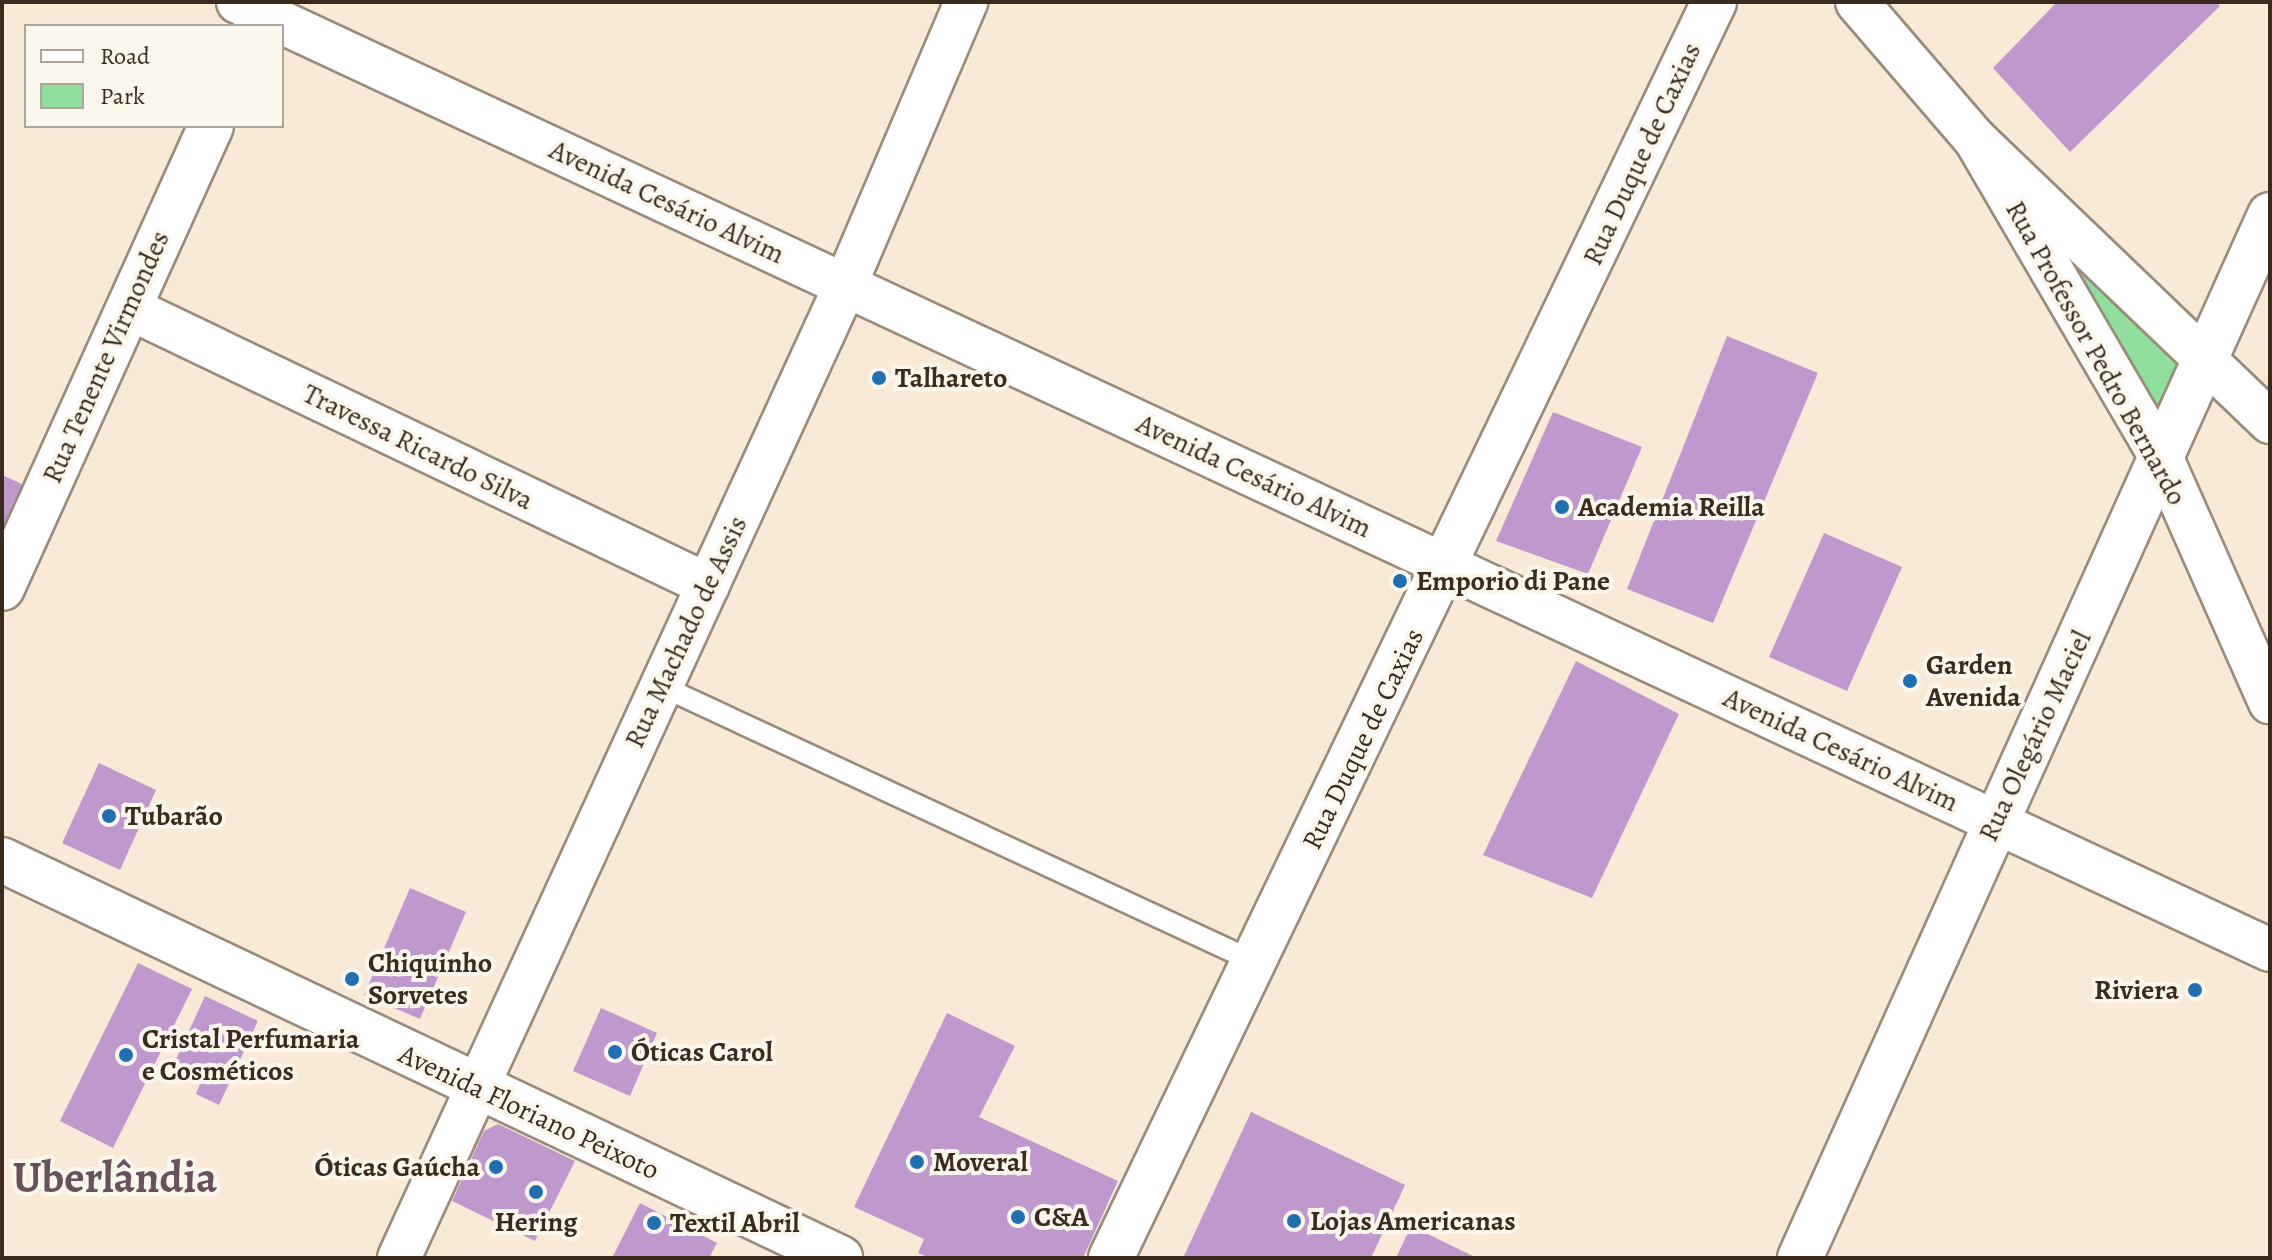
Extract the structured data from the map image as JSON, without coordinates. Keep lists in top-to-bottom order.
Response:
{
  "streets": {
    "main road": [
      "Rua Duque de Caxias",
      "Rua Tenente Virmondes",
      "Rua Olegário Maciel",
      "Avenida Floriano Peixoto"
    ],
    "street": [
      "Avenida Cesário Alvim",
      "Rua Professor Pedro Bernardo",
      "Travessa Ricardo Silva",
      "Rua Machado de Assis"
    ]
  },
  "crossings": [
    ["Rua Duque de Caxias", "Avenida Cesário Alvim"],
    ["Avenida Cesário Alvim", "Rua Machado de Assis"],
    ["Avenida Cesário Alvim", "Rua Olegário Maciel"],
    ["Rua Professor Pedro Bernardo", "Rua Olegário Maciel"],
    ["Rua Tenente Virmondes", "Travessa Ricardo Silva"],
    ["Travessa Ricardo Silva", "Rua Machado de Assis"],
    ["Rua Machado de Assis", "Avenida Floriano Peixoto"]
  ],
  "districts": ["Uberlândia"],
  "places": [
    "Talhareto",
    "Academia Reilla",
    "Emporio di Pane",
    "Garden Avenida",
    "Tubarão",
    "Chiquinho Sorvetes",
    "Riviera",
    "Óticas Carol",
    "Cristal Perfumaria e Cosméticos",
    "Moveral",
    "Óticas Gaúcha",
    "Hering",
    "C&A",
    "Lojas Americanas",
    "Textil Abril"
  ],
  "legend": ["Road", "Park"]
}
